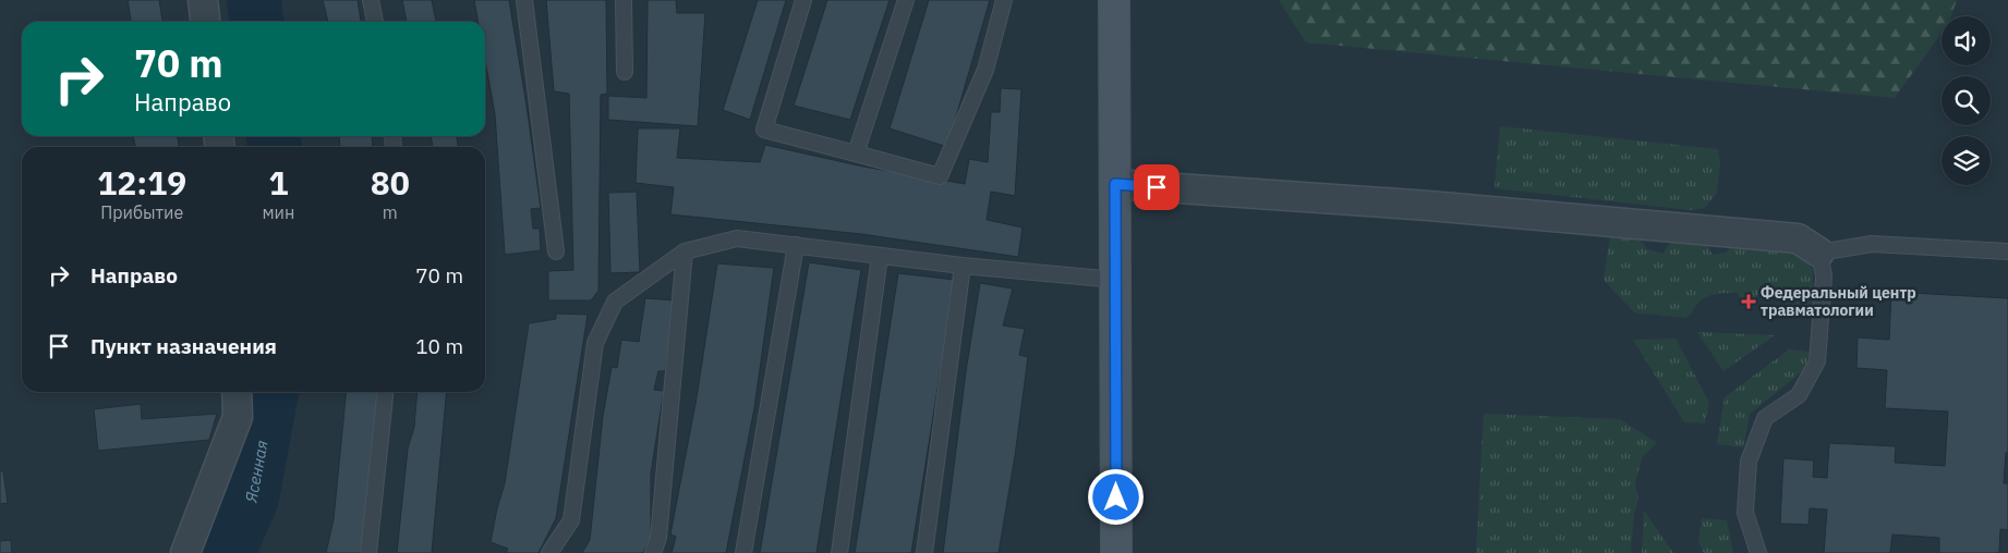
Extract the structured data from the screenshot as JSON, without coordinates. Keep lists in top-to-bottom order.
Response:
{
  "water": ["Ясенная"],
  "places": {
    "health": ["Федеральный центр травматологии"]
  },
  "page": {
    "turn": ["70 m", "Направо"],
    "eta": [
      "12:19",
      "Прибытие",
      "1",
      "мин",
      "80",
      "m"
    ],
    "list": [
      {
        "name": "Направо",
        "value": "70 m"
      },
      {
        "name": "Пункт назначения",
        "value": "10 m"
      }
    ]
  }
}
